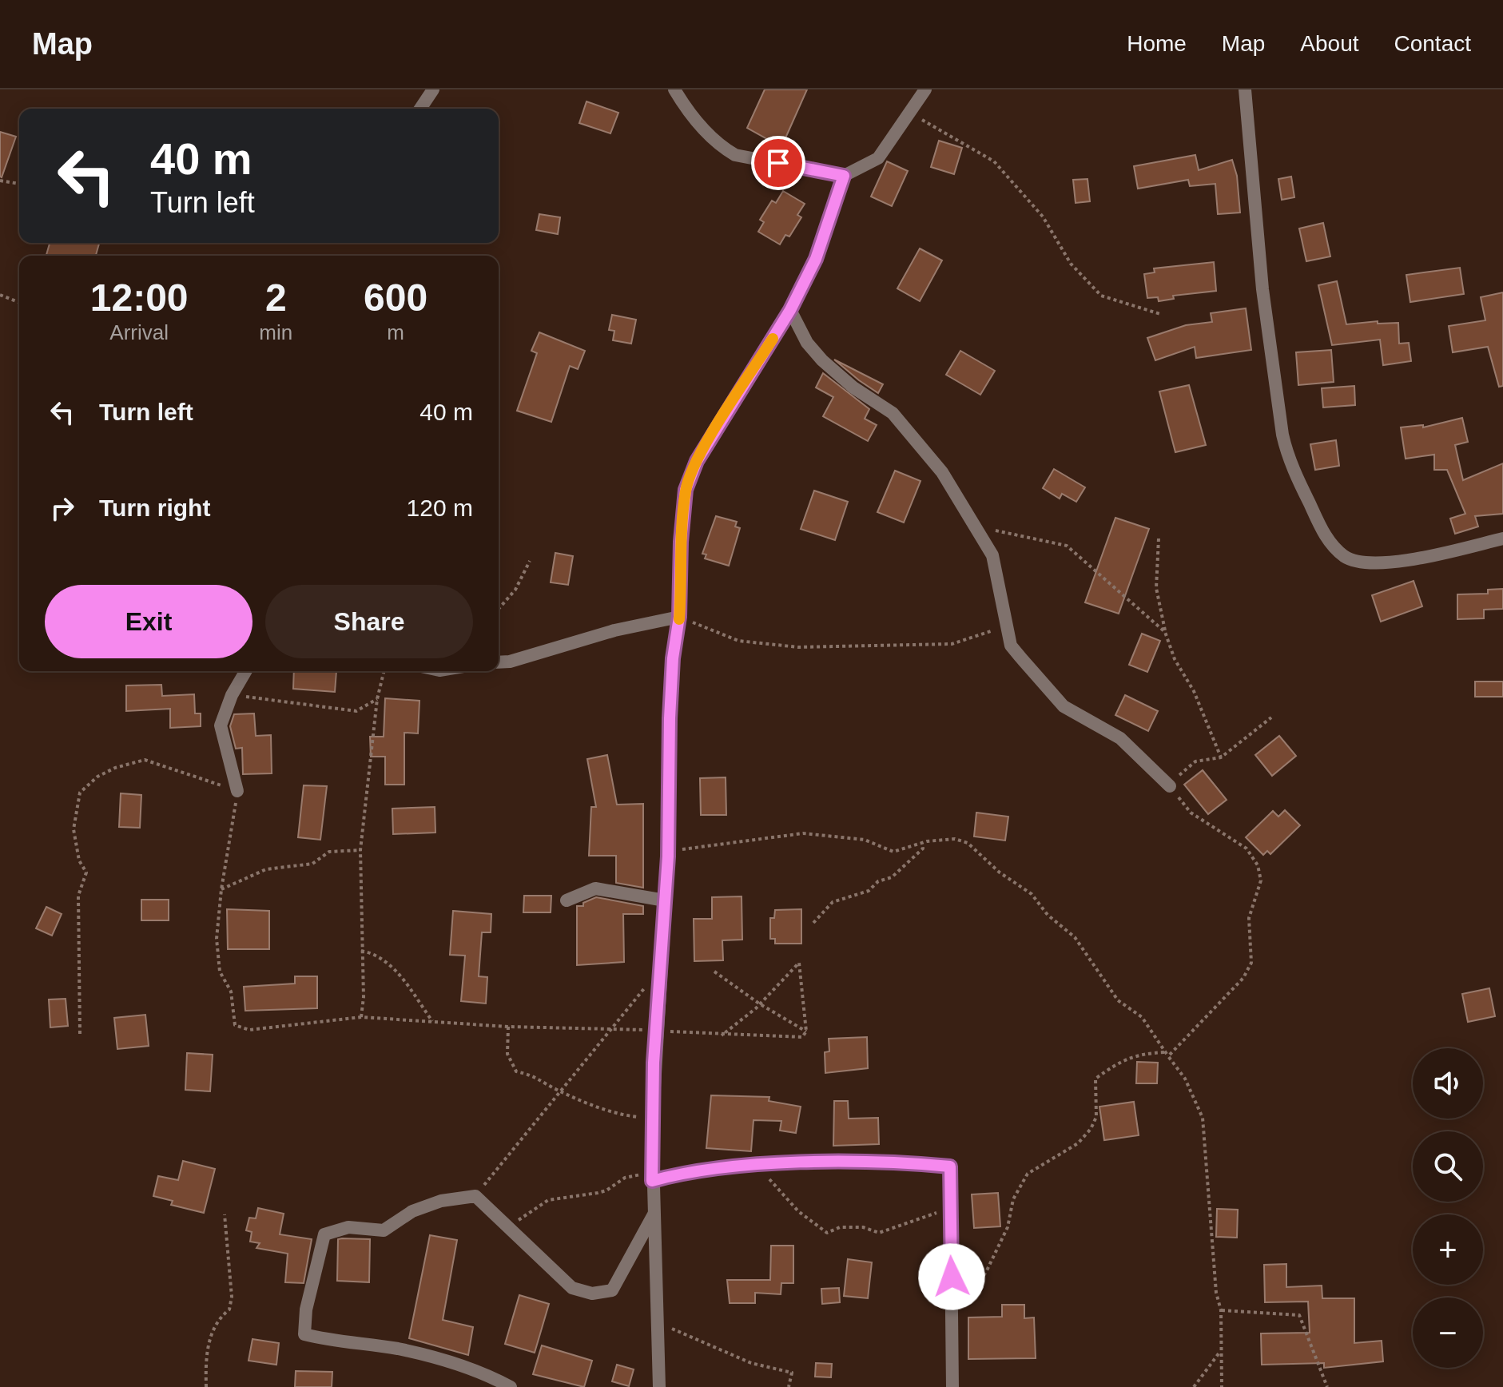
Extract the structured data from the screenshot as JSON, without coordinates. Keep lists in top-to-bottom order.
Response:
{
  "page": {
    "header": "Map",
    "nav": [
      "Home",
      "Map",
      "About",
      "Contact"
    ],
    "turn": ["40 m", "Turn left"],
    "eta": [
      "12:00",
      "Arrival",
      "2",
      "min",
      "600",
      "m"
    ],
    "list": [
      {
        "name": "Turn left",
        "value": "40 m"
      },
      {
        "name": "Turn right",
        "value": "120 m"
      }
    ],
    "buttons": ["Exit", "Share"],
    "map_buttons": ["+", "−"]
  }
}
